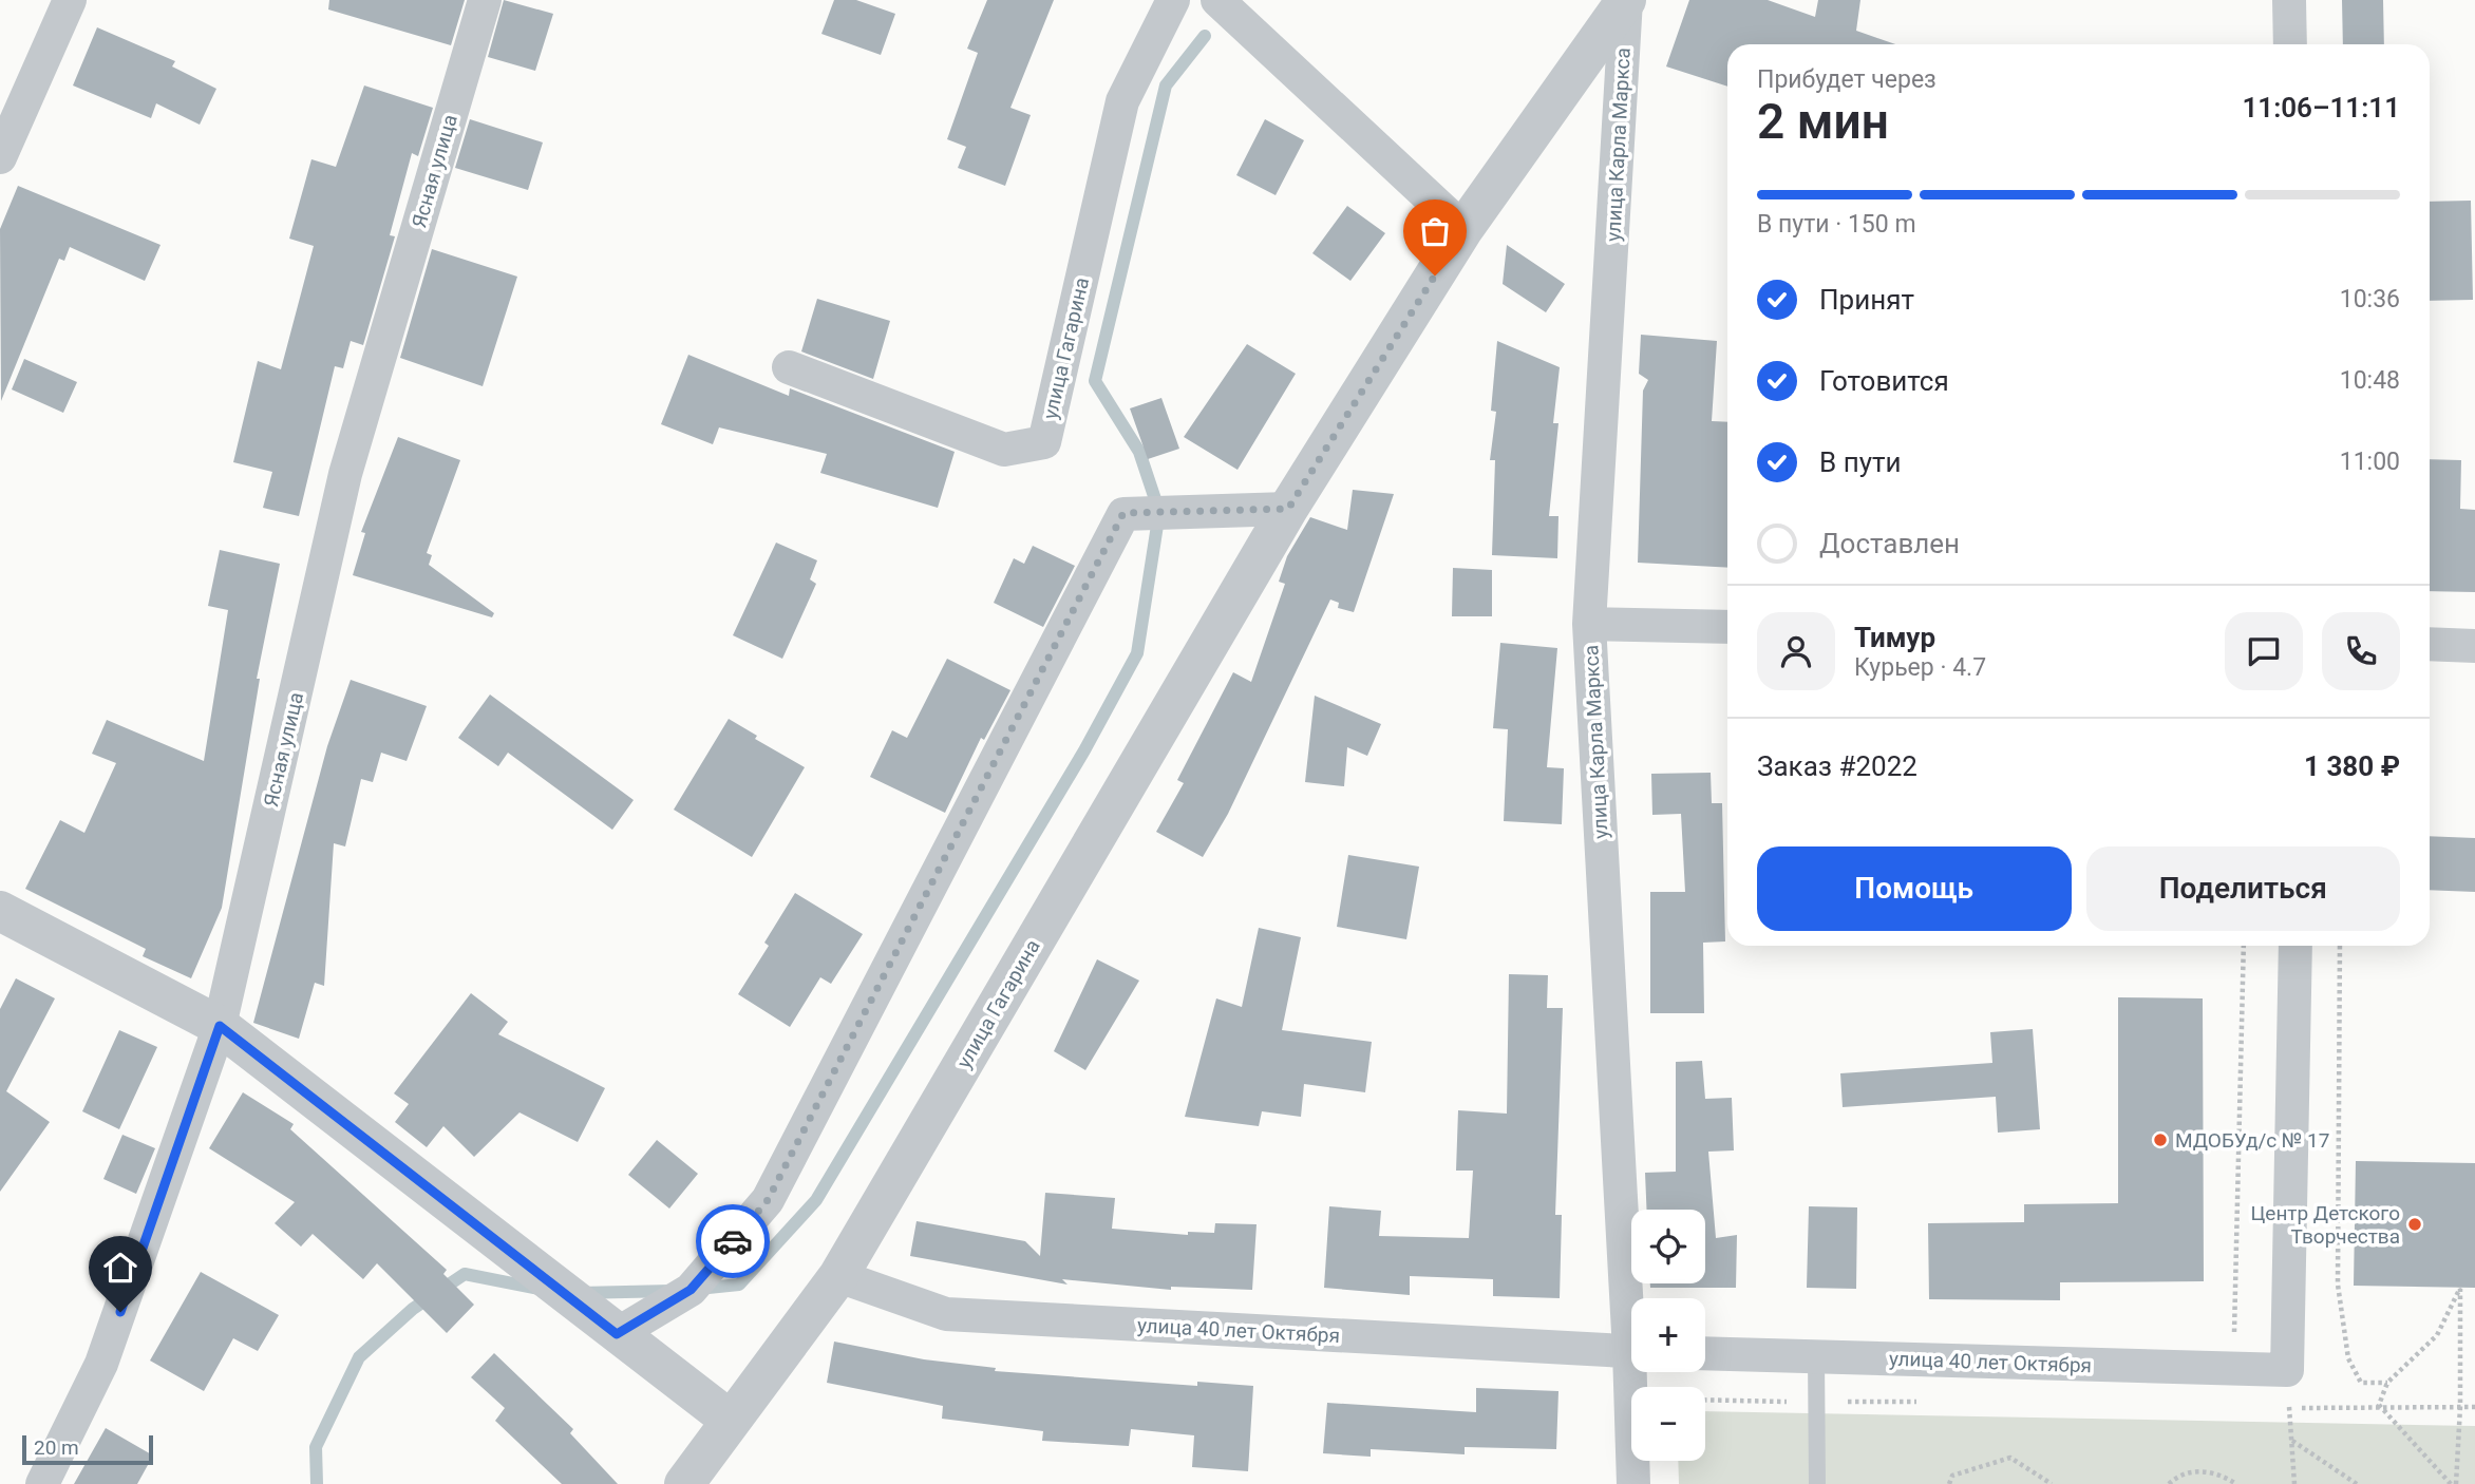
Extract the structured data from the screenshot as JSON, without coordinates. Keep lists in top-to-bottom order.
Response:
{
  "streets": {
    "street": [
      "улица Карла Маркса",
      "Ясная улица",
      "улица Гагарина",
      "улица 40 лет Октября"
    ]
  },
  "crossings": [
    ["улица Карла Маркса", "улица Гагарина"],
    ["улица Гагарина", "улица 40 лет Октября"]
  ],
  "places": ["МДОБУд/с № 17", "Центр Детского Творчества"],
  "scale_bar": "20 m",
  "page": {
    "heading": ["2 мин", "Прибудет через", "11:06–11:11"],
    "panel": [
      "Тимур",
      "Курьер · 4.7",
      "Заказ #2022",
      "1 380 ₽"
    ],
    "bar": "В пути · 150 m",
    "list": [
      ["Принят", "10:36"],
      ["Готовится", "10:48"],
      ["В пути", "11:00"],
      "Доставлен"
    ],
    "buttons": ["Помощь", "Поделиться"],
    "map_buttons": ["+", "−"],
    "scale": "20 m"
  }
}
